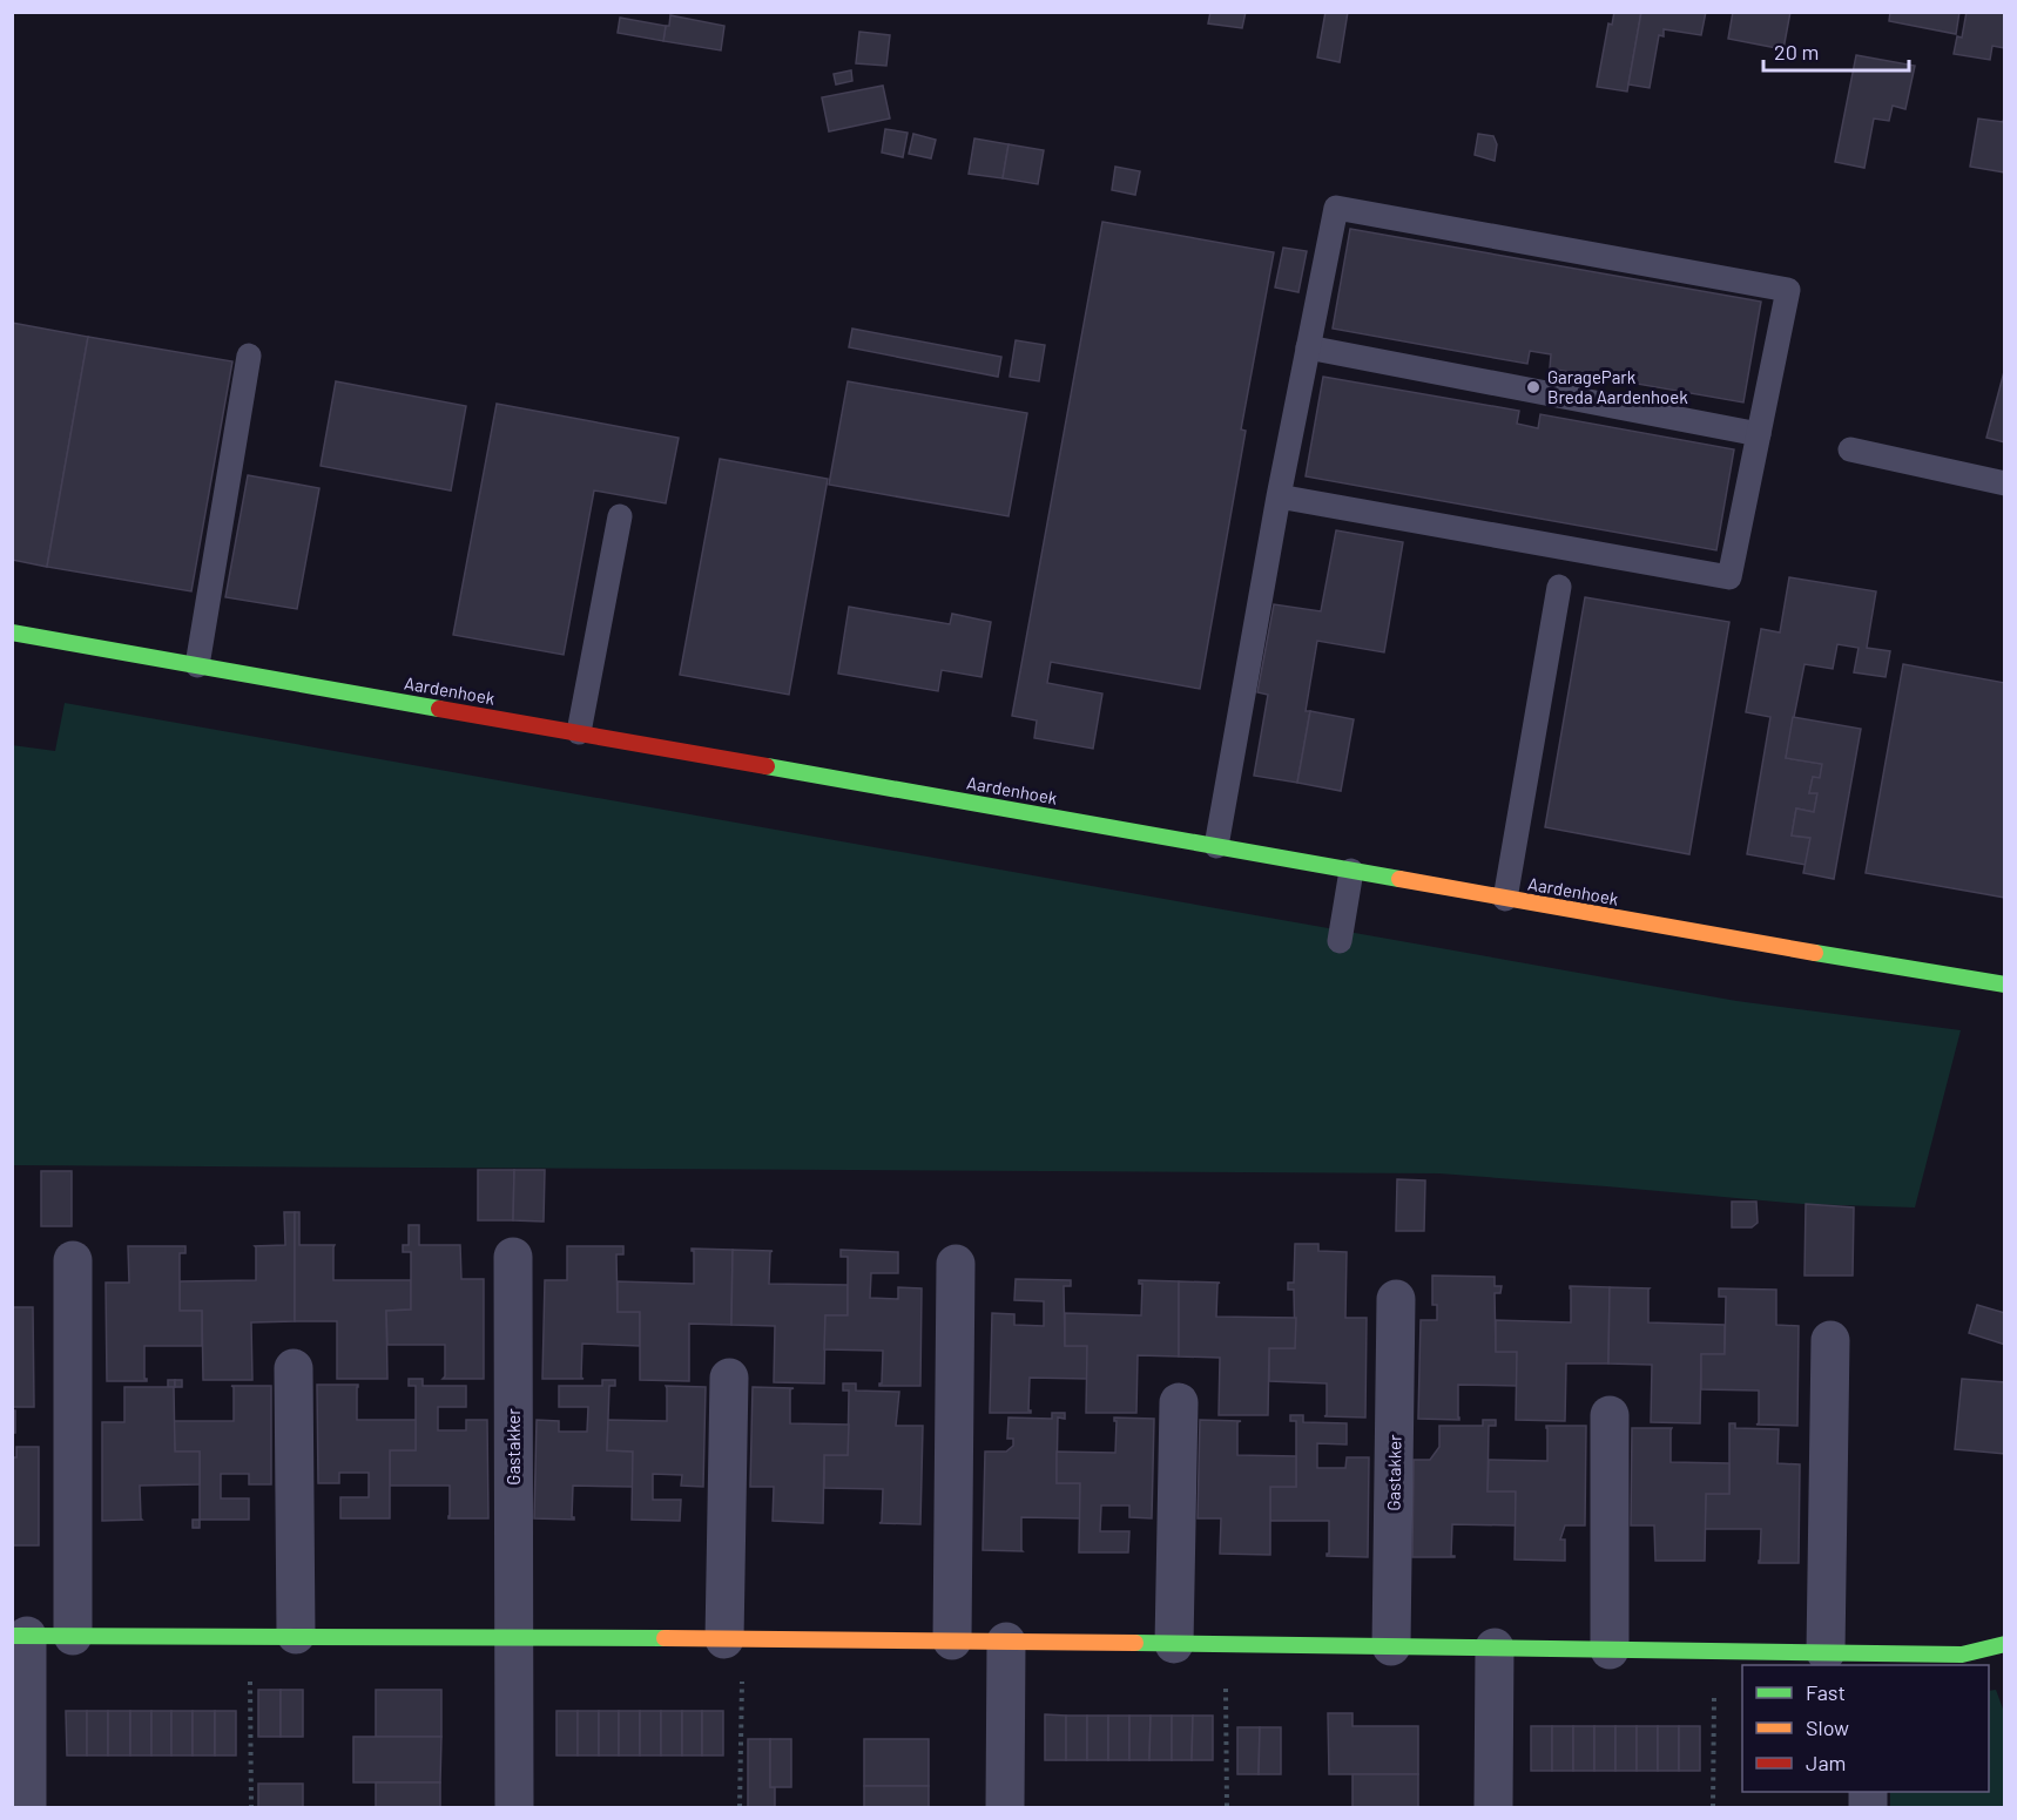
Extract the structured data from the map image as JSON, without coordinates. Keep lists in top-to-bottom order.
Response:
{
  "streets": {
    "street": ["Aardenhoek", "Gastakker"]
  },
  "places": ["GaragePark Breda Aardenhoek"],
  "legend": ["Fast", "Slow", "Jam"],
  "scale_bar": "20 m"
}
